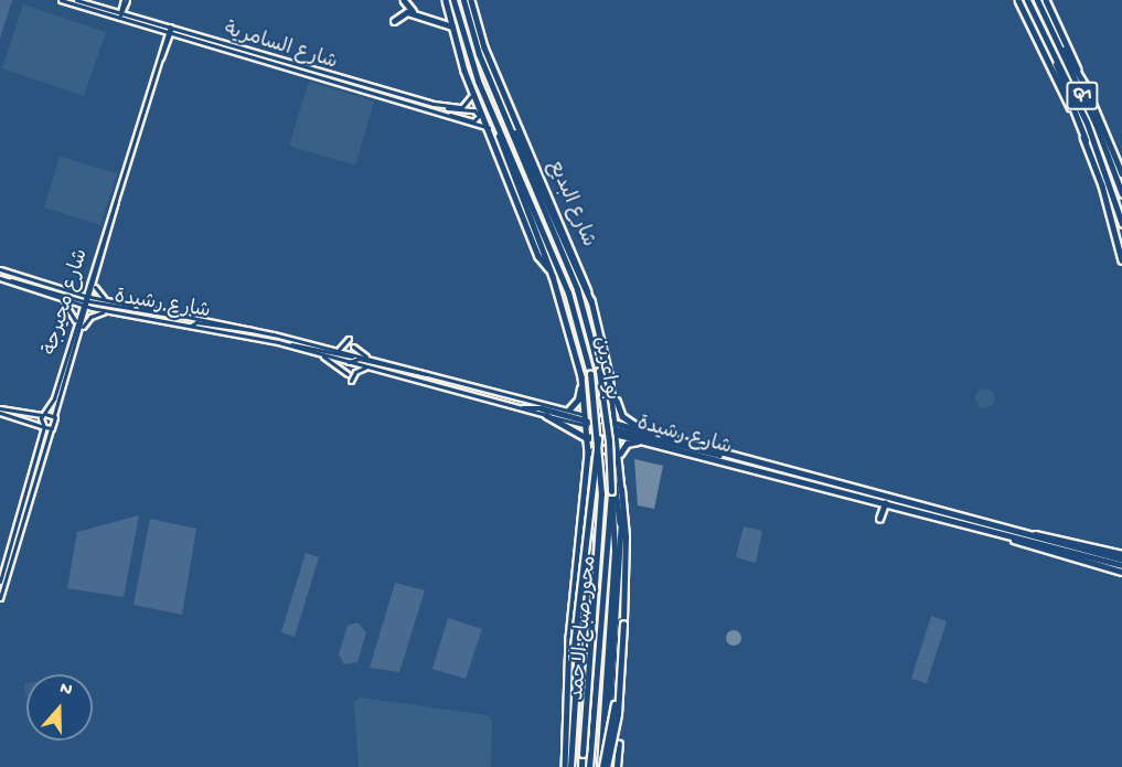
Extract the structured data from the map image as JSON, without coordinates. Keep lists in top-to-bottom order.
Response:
{
  "streets": {
    "highway": ["Q1", "بو اعرين", "محور صباح الاحمد"],
    "main road": ["شارع البديع", "شارع رشيدة"],
    "street": ["شارع السامرية", "شارع محيرجة"]
  },
  "crossings": [
    ["شارع السامرية", "شارع محيرجة"],
    ["شارع البديع", "شارع رشيدة"],
    ["شارع محيرجة", "شارع رشيدة"],
    ["شارع رشيدة", "بو اعرين"],
    ["بو اعرين", "محور صباح الاحمد"]
  ],
  "north": "top"
}
